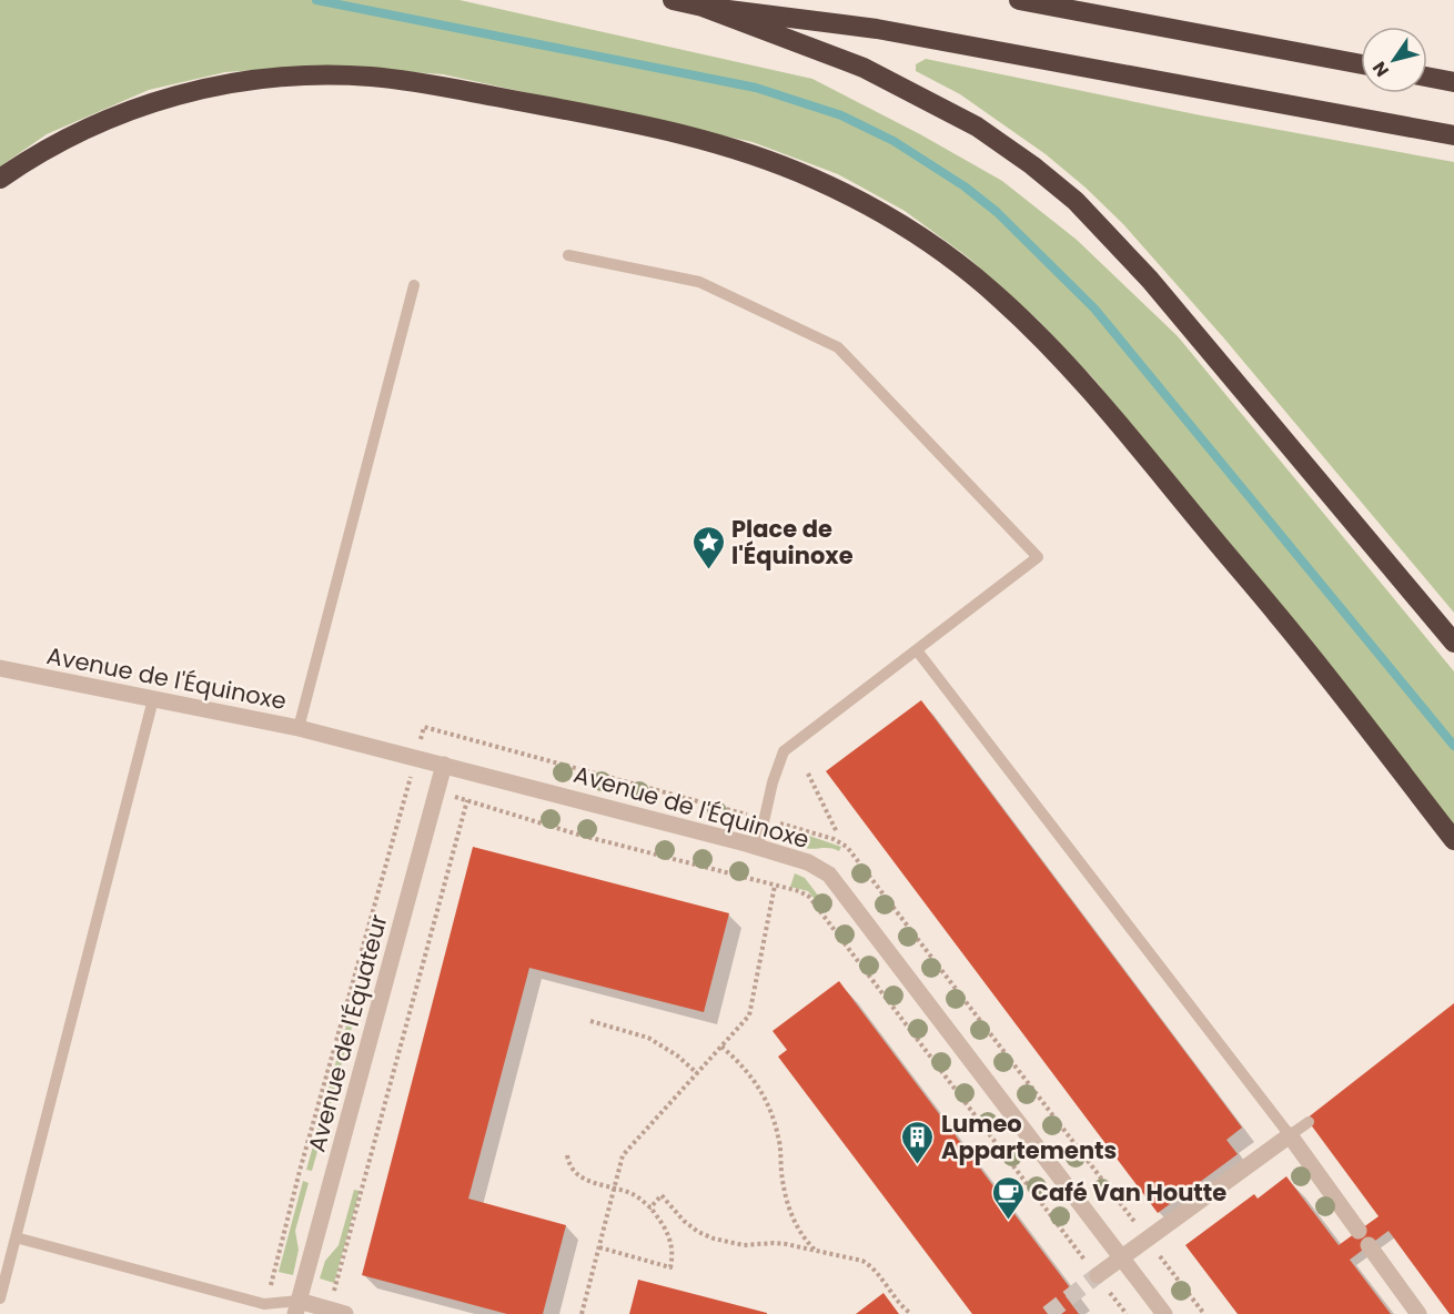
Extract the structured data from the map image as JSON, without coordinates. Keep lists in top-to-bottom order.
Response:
{
  "streets": {
    "street": ["Avenue de l'Équinoxe", "Avenue de l'Équateur"]
  },
  "crossings": [
    ["Avenue de l'Équinoxe", "Avenue de l'Équateur"]
  ],
  "places": {
    "place": ["Place de l'Équinoxe"],
    "building": ["Lumeo Appartements"],
    "cafe": ["Café Van Houtte"]
  },
  "north": "bottom left"
}
